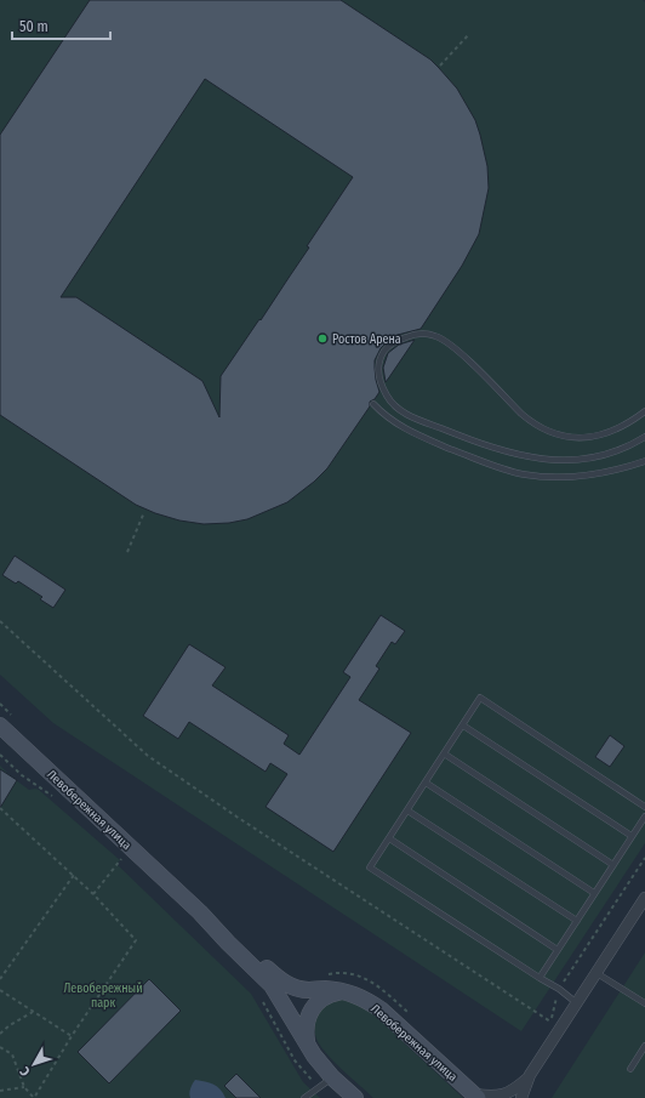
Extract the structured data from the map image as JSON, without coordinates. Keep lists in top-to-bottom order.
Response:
{
  "streets": {
    "main road": ["Левобережная улица"]
  },
  "parks": ["Левобережный парк"],
  "places": ["Ростов Арена"],
  "scale_bar": "50 m",
  "north": "bottom left"
}
